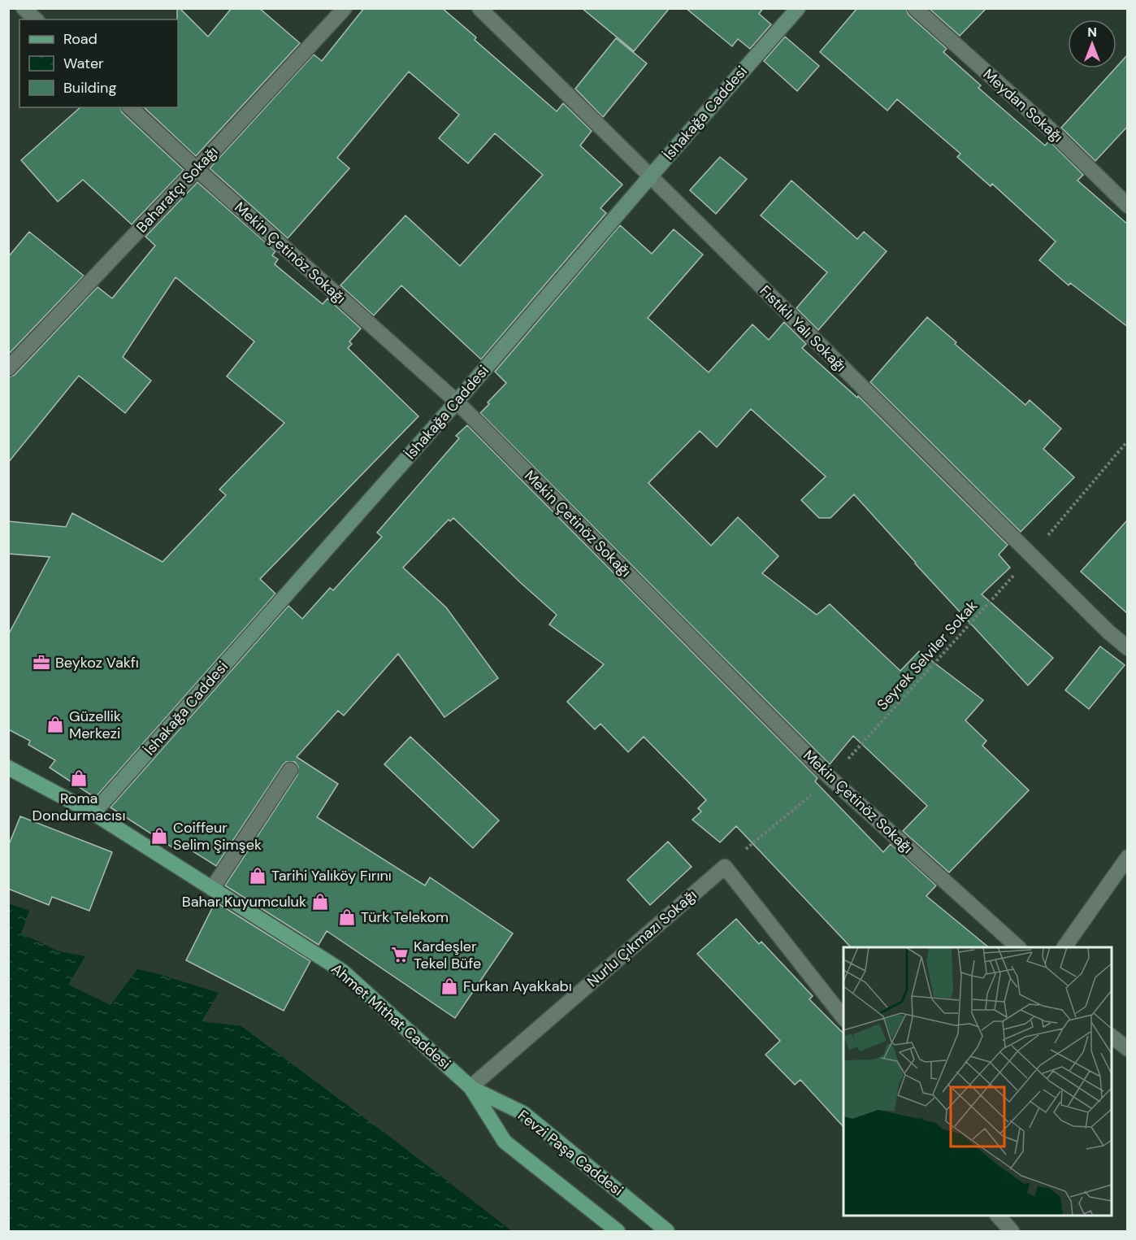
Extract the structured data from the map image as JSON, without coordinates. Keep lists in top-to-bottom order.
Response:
{
  "streets": {
    "main road": ["Ahmet Mithat Caddesi", "Fevzi Paşa Caddesi"],
    "street": [
      "Meydan Sokağı",
      "İshakağa Caddesi",
      "Baharatçı Sokağı",
      "Mekin Çetinöz Sokağı",
      "Fıstıklı Yalı Sokağı",
      "Nurlu Çıkmazı Sokağı"
    ],
    "path": ["Seyrek Selviler Sokak"]
  },
  "crossings": [
    ["İshakağa Caddesi", "Mekin Çetinöz Sokağı"],
    ["İshakağa Caddesi", "Fıstıklı Yalı Sokağı"],
    ["İshakağa Caddesi", "Ahmet Mithat Caddesi"],
    ["Baharatçı Sokağı", "Mekin Çetinöz Sokağı"],
    ["Mekin Çetinöz Sokağı", "Seyrek Selviler Sokak"],
    ["Fıstıklı Yalı Sokağı", "Seyrek Selviler Sokak"],
    ["Seyrek Selviler Sokak", "Nurlu Çıkmazı Sokağı"],
    ["Nurlu Çıkmazı Sokağı", "Ahmet Mithat Caddesi"],
    ["Nurlu Çıkmazı Sokağı", "Fevzi Paşa Caddesi"],
    ["Ahmet Mithat Caddesi", "Fevzi Paşa Caddesi"]
  ],
  "places": {
    "office": ["Beykoz Vakfı"],
    "shop": [
      "Güzellik Merkezi",
      "Roma Dondurmacısı",
      "Coiffeur Selim Şimşek",
      "Tarihi Yalıköy Fırını",
      "Bahar Kuyumculuk",
      "Türk Telekom",
      "Furkan Ayakkabı"
    ],
    "supermarket": ["Kardeşler Tekel Büfe"]
  },
  "legend": ["Road", "Water", "Building"],
  "north": "top"
}
